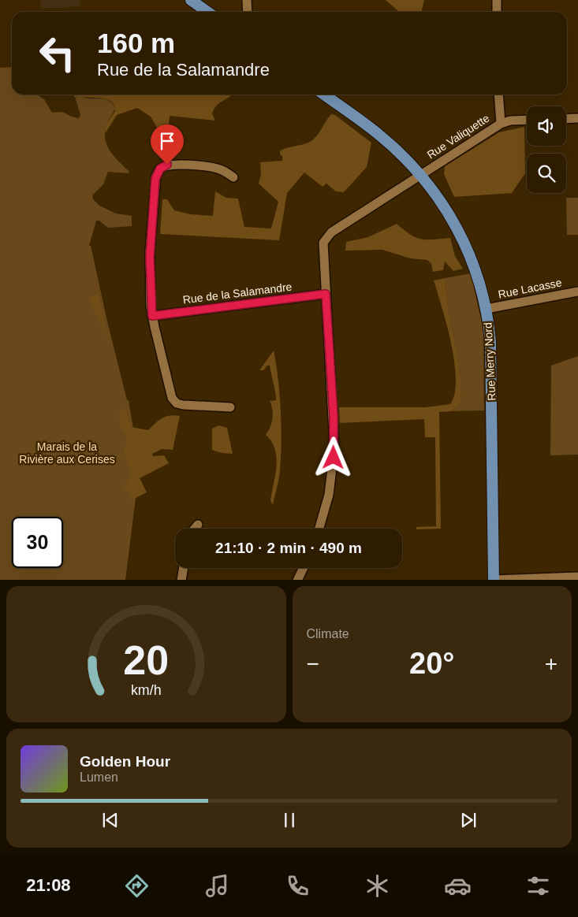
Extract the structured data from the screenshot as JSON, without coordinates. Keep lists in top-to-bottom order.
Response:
{
  "streets": {
    "main road": ["Rue Merry Nord"],
    "street": ["Rue Valiquette", "Rue Lacasse", "Rue de la Salamandre"]
  },
  "crossings": [
    ["Rue Valiquette", "Rue de la Salamandre"],
    ["Rue Valiquette", "Rue Merry Nord"],
    ["Rue Lacasse", "Rue Merry Nord"]
  ],
  "parks": ["Marais de la Rivière aux Cerises"],
  "page": {
    "turn": ["160 m", "Rue de la Salamandre"],
    "limit": "30",
    "trip": "21:10 · 2 min · 490 m",
    "tile": "Climate",
    "heat": ["−", "20°", "+"],
    "song": ["Golden Hour", "Lumen"],
    "tabs": "21:08",
    "gauge": ["20", "km/h"]
  }
}
